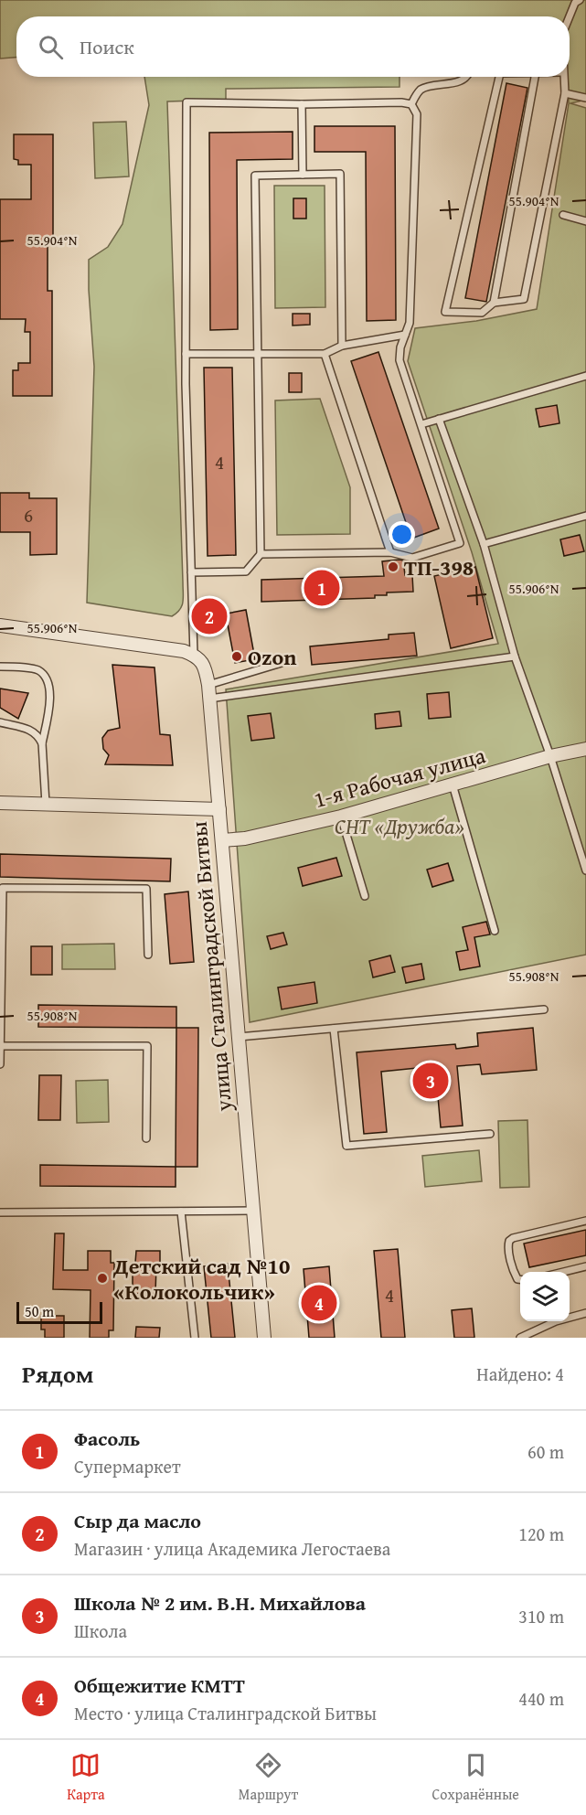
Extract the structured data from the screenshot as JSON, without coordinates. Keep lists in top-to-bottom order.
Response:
{
  "streets": {
    "street": ["1-я Рабочая улица", "улица Сталинградской Битвы"]
  },
  "crossings": [
    ["1-я Рабочая улица", "улица Сталинградской Битвы"]
  ],
  "parks": ["СНТ «Дружба»"],
  "places": ["ТП-398", "Ozon", "Детский сад №10 «Колокольчик»"],
  "house_numbers": ["4", "6", "4"],
  "scale_bar": "50 m",
  "page": {
    "search": "Поиск",
    "pins": [
      "1",
      "2",
      "3",
      "4"
    ],
    "scale": "50 m",
    "heading": ["Рядом", "Найдено: 4"],
    "list": [
      {
        "mark": "1",
        "name": "Фасоль",
        "note": "Супермаркет",
        "value": "60 m"
      },
      {
        "mark": "2",
        "name": "Сыр да масло",
        "note": "Магазин · улица Академика Легостаева",
        "value": "120 m"
      },
      {
        "mark": "3",
        "name": "Школа № 2 им. В.Н. Михайлова",
        "note": "Школа",
        "value": "310 m"
      },
      {
        "mark": "4",
        "name": "Общежитие КМТТ",
        "note": "Место · улица Сталинградской Битвы",
        "value": "440 m"
      }
    ],
    "nav": ["Карта", "Маршрут", "Сохранённые"]
  },
  "coordinates": ["55.904°N", "55.906°N", "55.908°N"]
}
